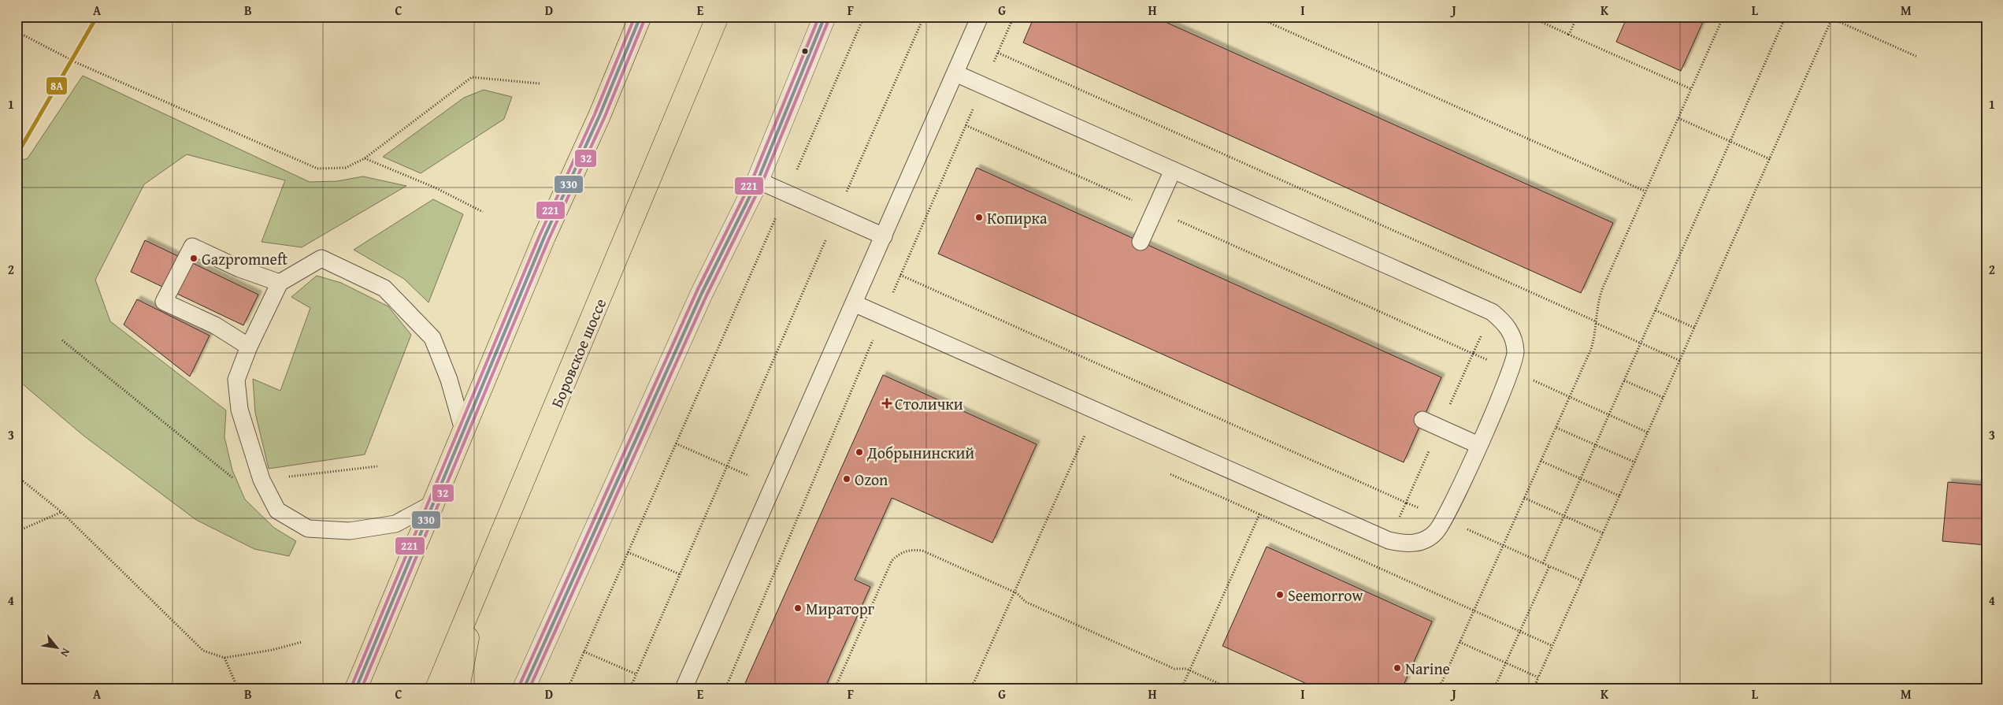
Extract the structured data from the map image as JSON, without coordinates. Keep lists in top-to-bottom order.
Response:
{
  "streets": {
    "main road": ["Боровское шоссе"]
  },
  "places": {
    "other": [
      "Копирка",
      "Gazpromneft",
      "Добрынинский",
      "Ozon",
      "Seemorrow",
      "Мираторг",
      "Narine"
    ],
    "health": ["Столички"]
  },
  "lines": [
    "transit line 8А",
    "transit line 330",
    "transit line 221",
    "transit line 32"
  ],
  "north": "bottom right",
  "grid": {
    "columns": [
      "A",
      "B",
      "C",
      "D",
      "E",
      "F",
      "G",
      "H",
      "I",
      "J",
      "K",
      "L",
      "M"
    ],
    "rows": [
      "1",
      "2",
      "3",
      "4"
    ]
  }
}
